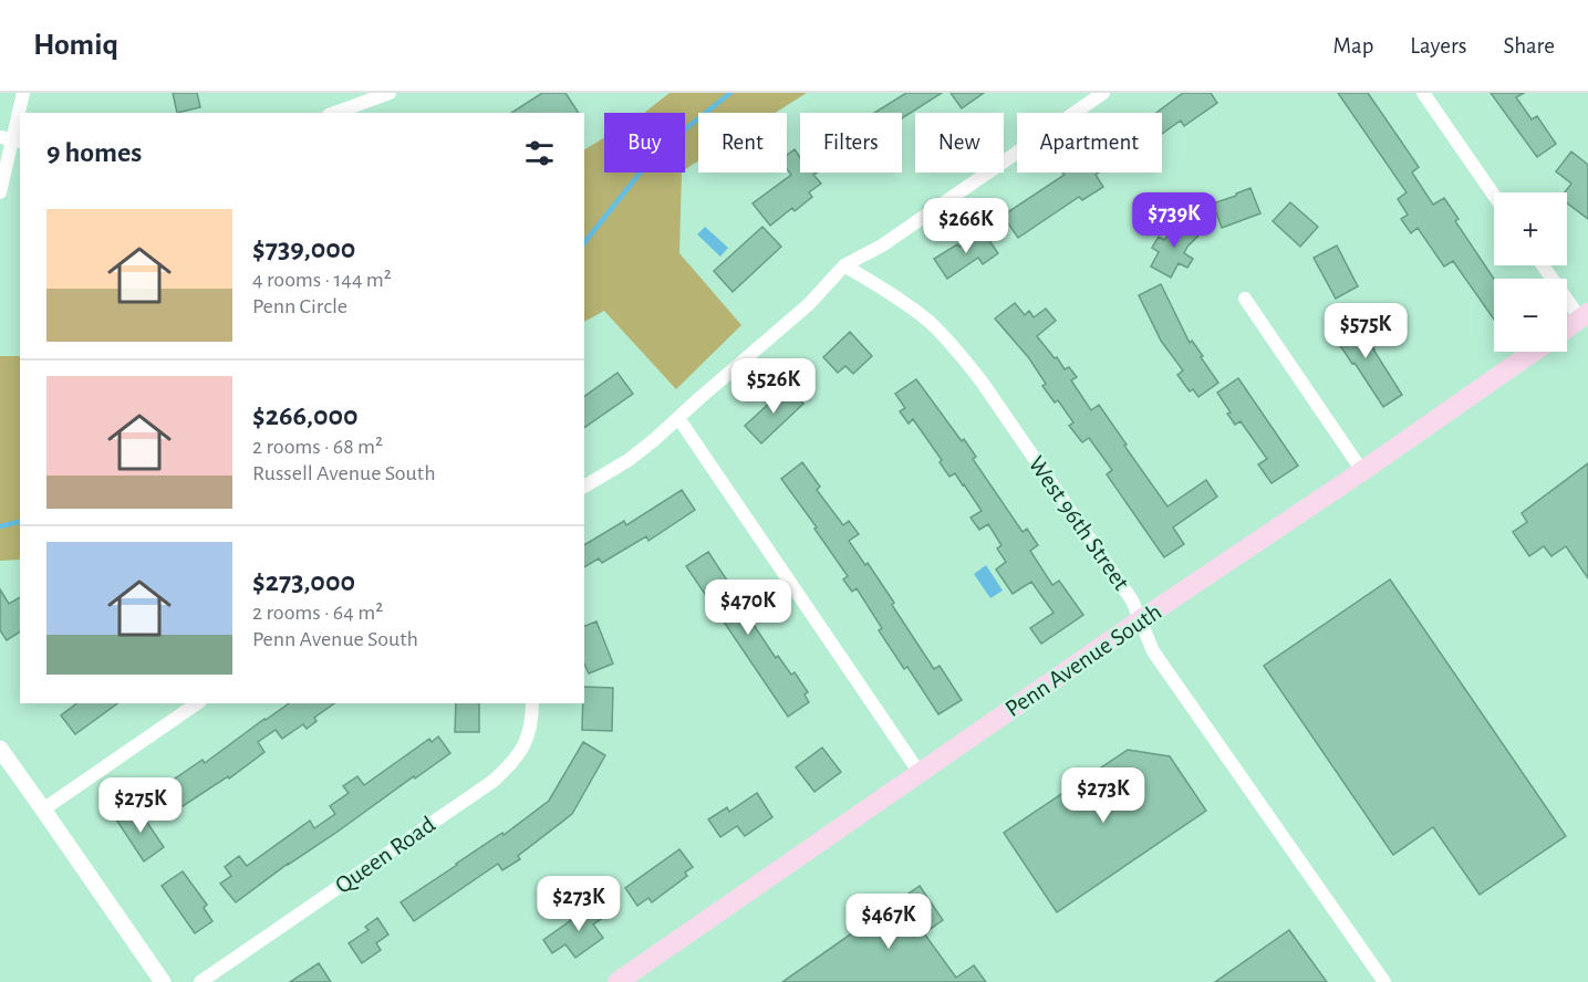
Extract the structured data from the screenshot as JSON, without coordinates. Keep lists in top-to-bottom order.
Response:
{
  "streets": {
    "main road": ["Penn Avenue South"],
    "street": ["West 96th Street", "Queen Road"]
  },
  "crossings": [
    ["West 96th Street", "Penn Avenue South"]
  ],
  "page": {
    "header": "Homiq",
    "nav": ["Map", "Layers", "Share"],
    "chip": [
      "Buy",
      "Rent",
      "Filters",
      "New",
      "Apartment"
    ],
    "heading": "9 homes",
    "map_buttons": ["+", "−"],
    "price": [
      "$739K",
      "$266K",
      "$575K",
      "$526K",
      "$470K",
      "$273K",
      "$275K",
      "$273K",
      "$467K"
    ],
    "list": [
      {
        "name": "$739,000",
        "note": "4 rooms · 144 m² · Penn Circle"
      },
      {
        "name": "$266,000",
        "note": "2 rooms · 68 m² · Russell Avenue South"
      },
      {
        "name": "$273,000",
        "note": "2 rooms · 64 m² · Penn Avenue South"
      }
    ]
  }
}
